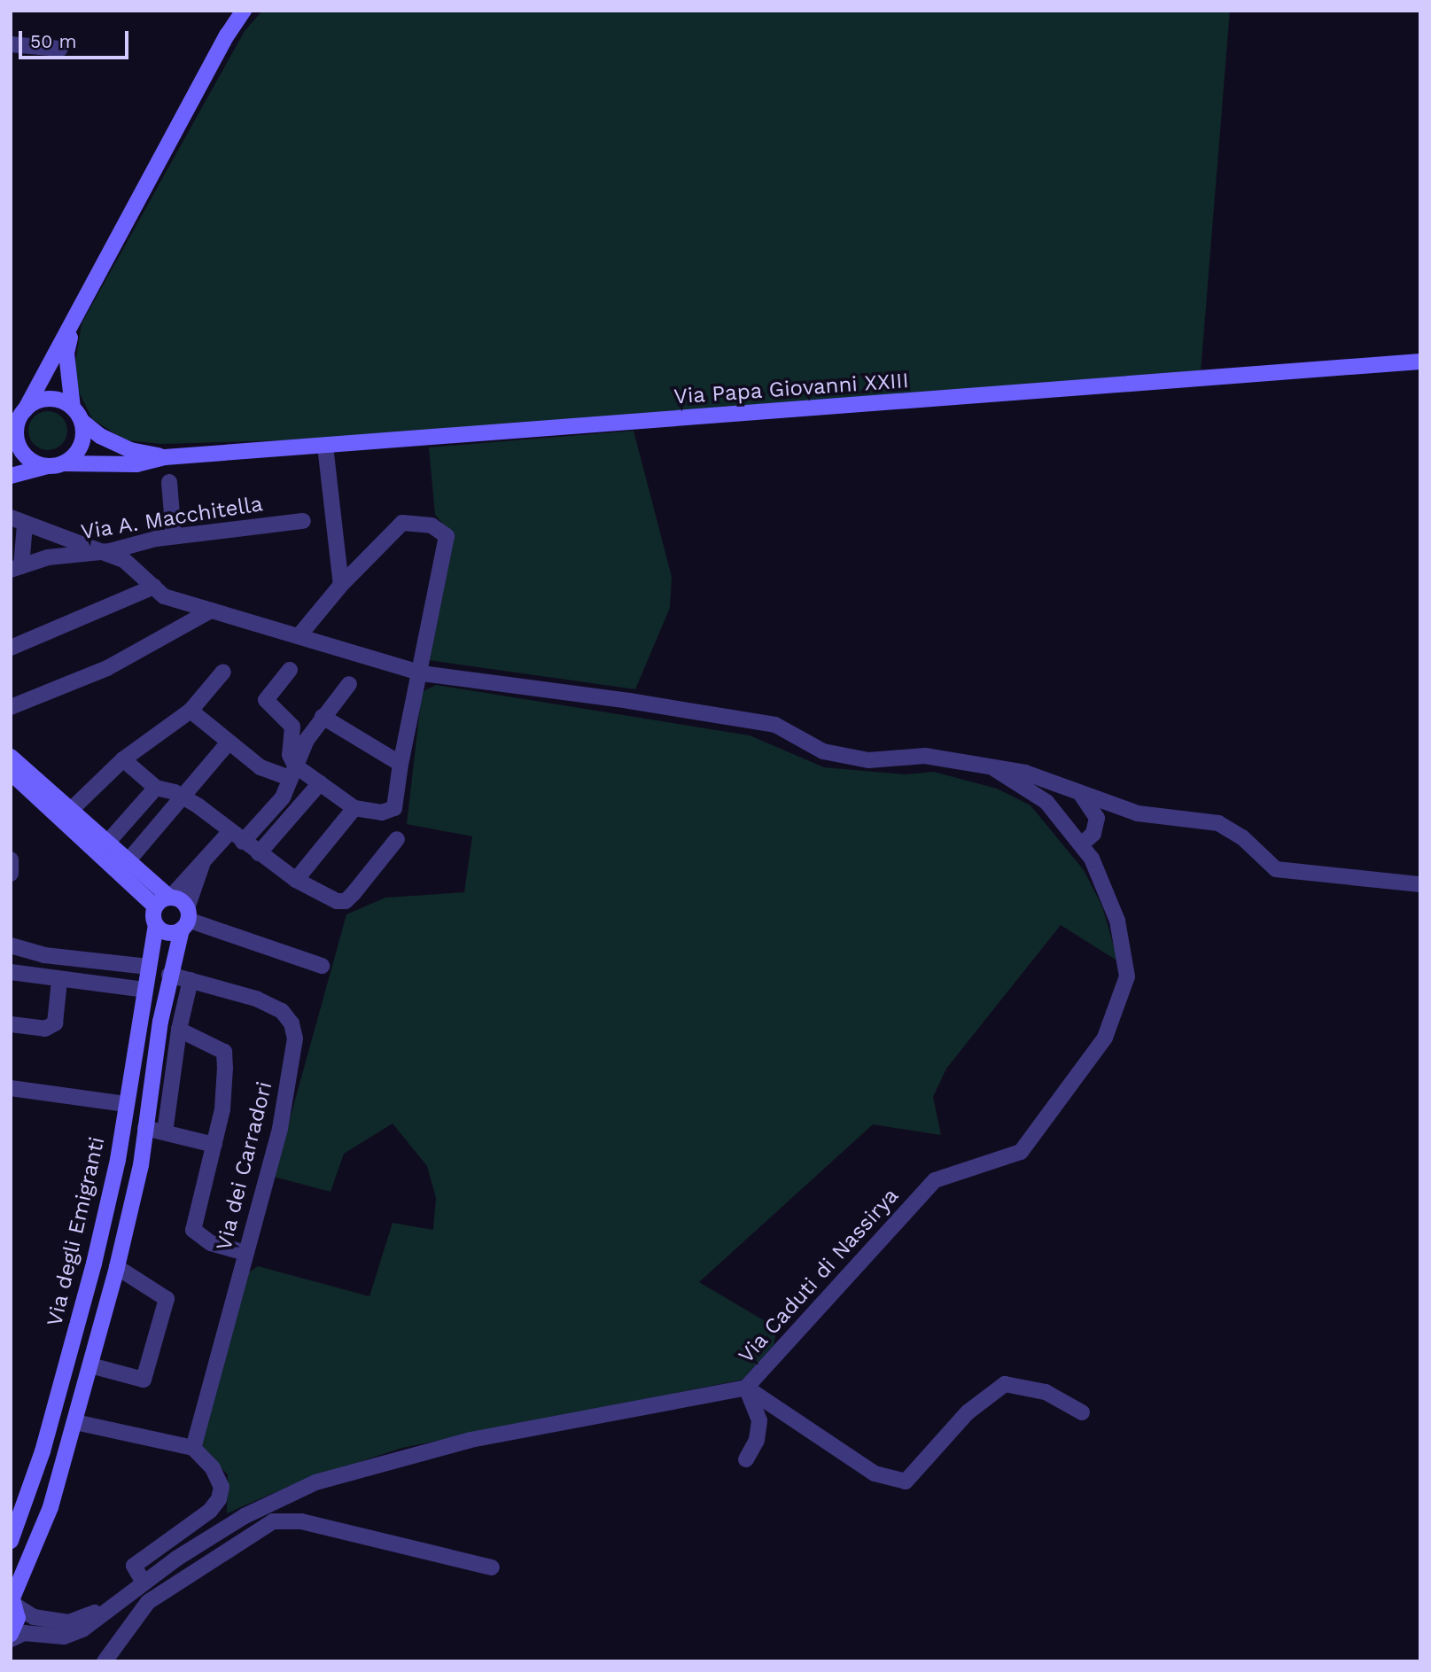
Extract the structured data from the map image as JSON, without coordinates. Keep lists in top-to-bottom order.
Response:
{
  "streets": {
    "main road": ["Via Papa Giovanni XXIII", "Via degli Emigranti"],
    "street": ["Via A. Macchitella", "Via dei Carradori", "Via Caduti di Nassirya"]
  },
  "crossings": [
    ["Via dei Carradori", "Via degli Emigranti"],
    ["Via degli Emigranti", "Via Caduti di Nassirya"]
  ],
  "scale_bar": "50 m"
}
